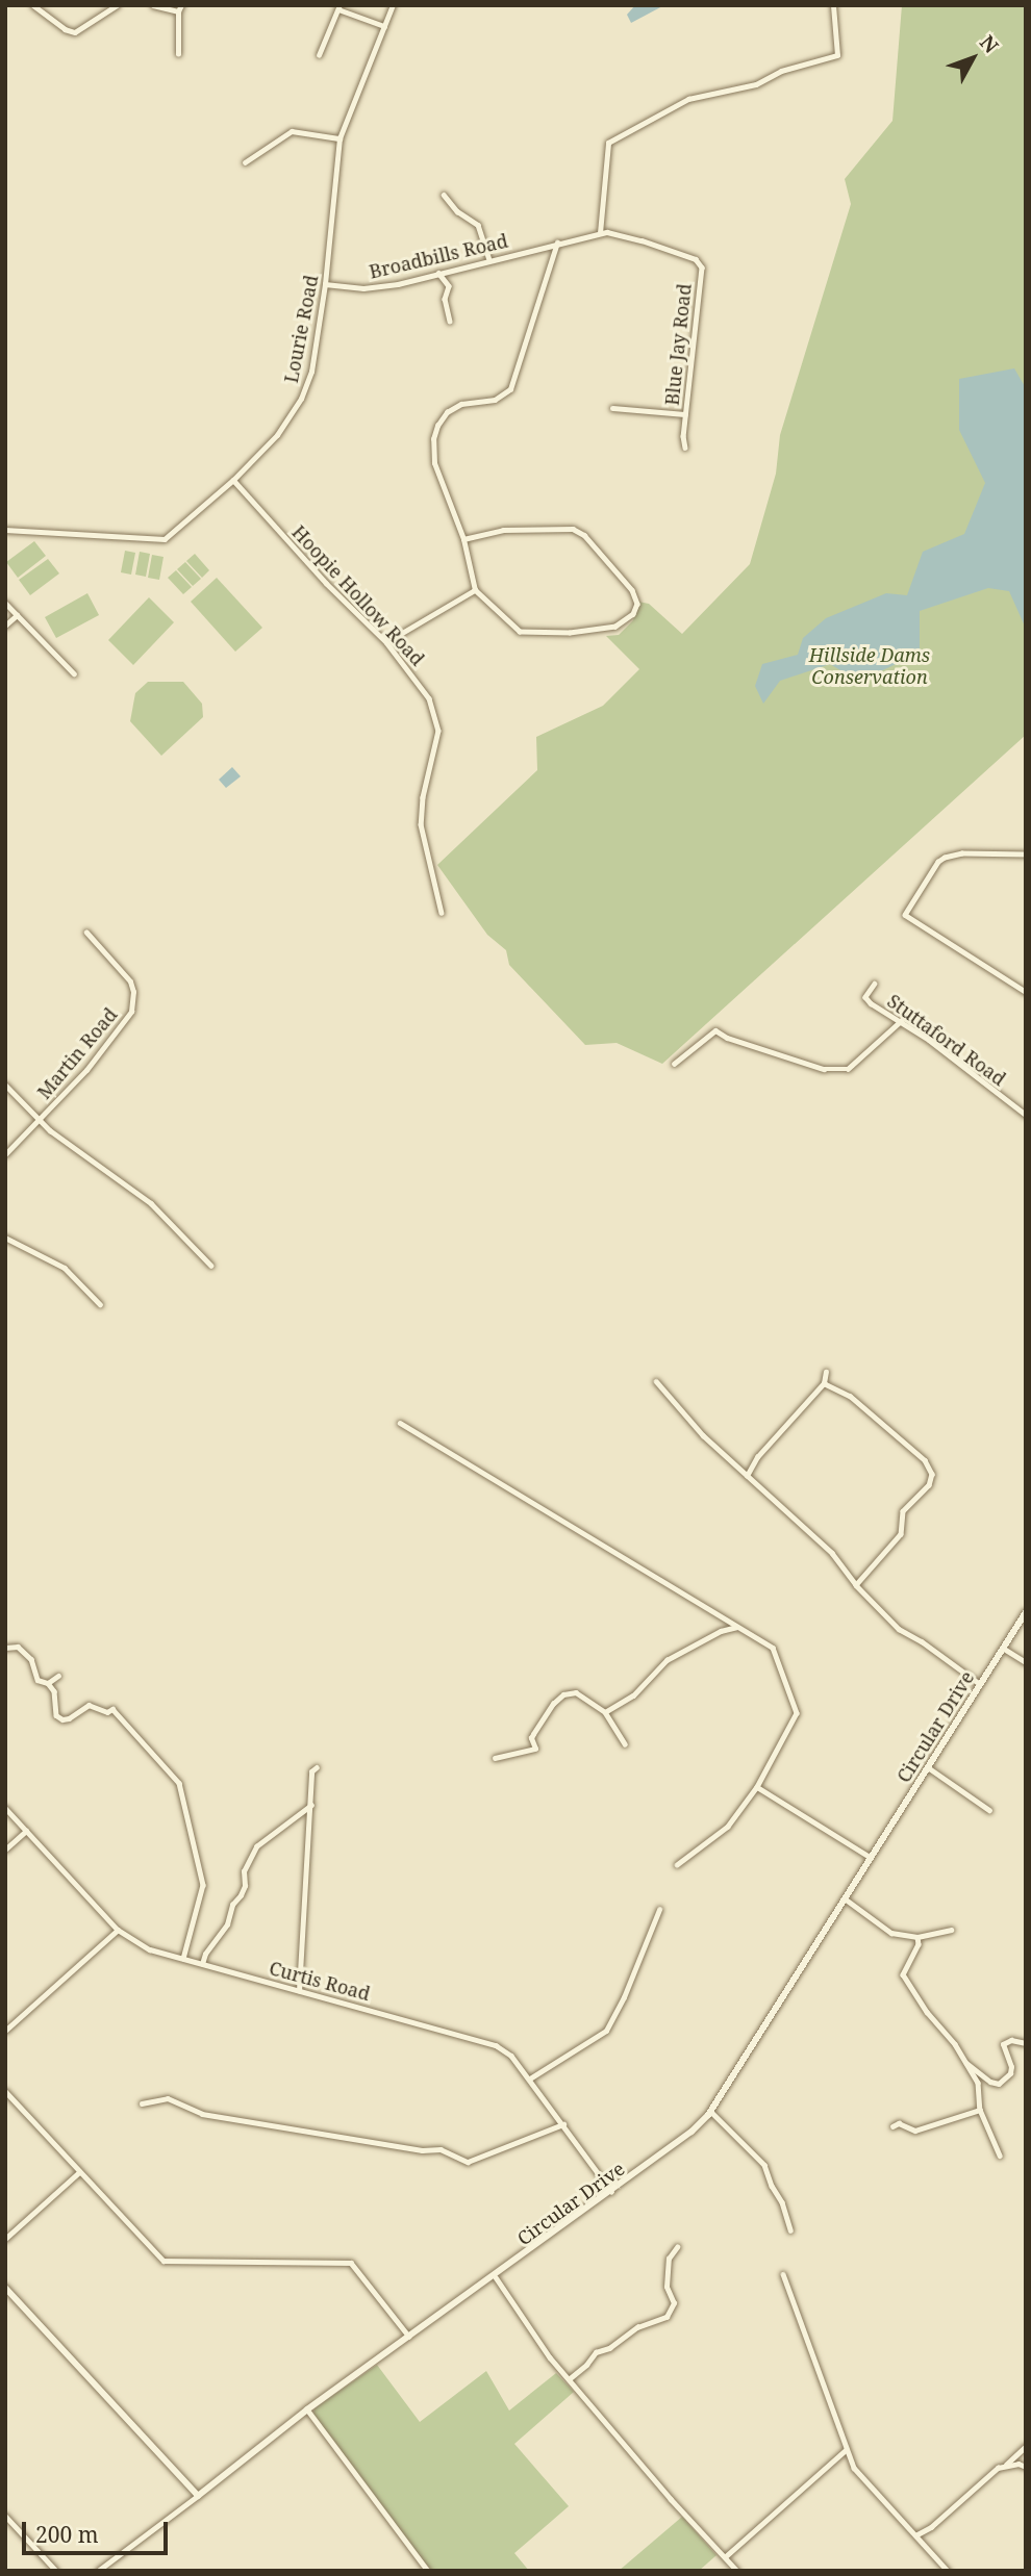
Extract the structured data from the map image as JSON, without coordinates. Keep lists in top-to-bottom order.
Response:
{
  "streets": {
    "street": [
      "Broadbills Road",
      "Lourie Road",
      "Blue Jay Road",
      "Hoopie Hollow Road",
      "Stuttaford Road",
      "Martin Road",
      "Circular Drive",
      "Curtis Road"
    ]
  },
  "crossings": [
    ["Broadbills Road", "Lourie Road"],
    ["Broadbills Road", "Blue Jay Road"],
    ["Lourie Road", "Hoopie Hollow Road"],
    ["Circular Drive", "Curtis Road"]
  ],
  "parks": ["Hillside Dams Conservation"],
  "scale_bar": "200 m",
  "north": "top right"
}
